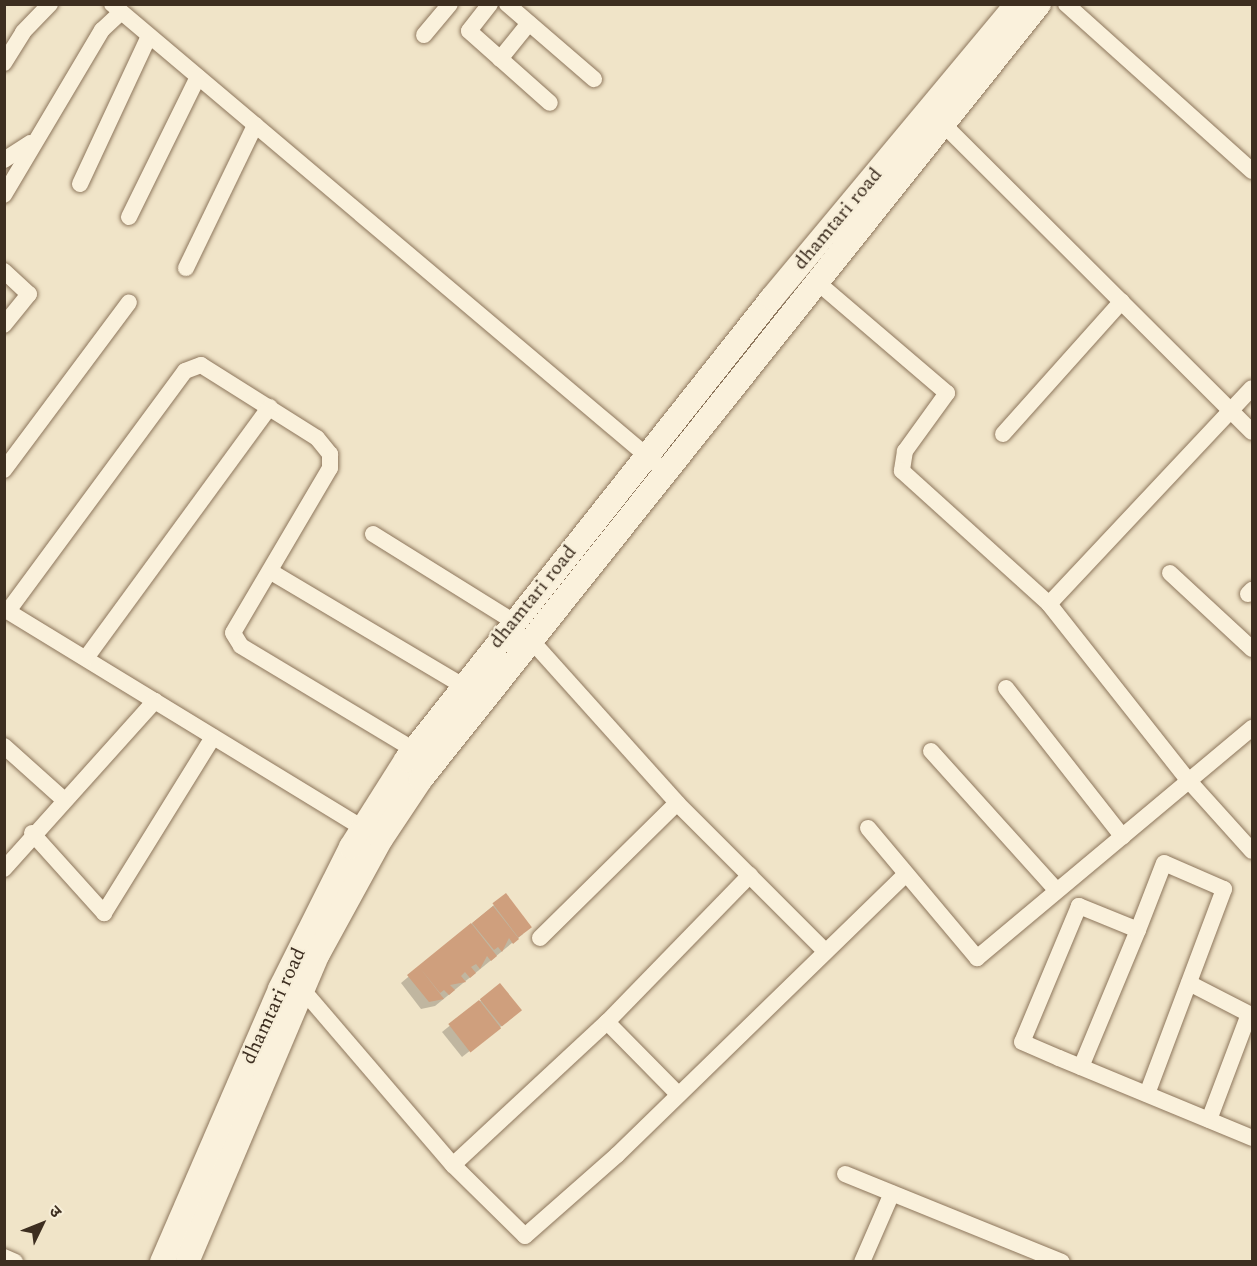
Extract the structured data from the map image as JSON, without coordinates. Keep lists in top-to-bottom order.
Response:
{
  "streets": {
    "main road": ["dhamtari road"]
  },
  "north": "top right"
}
